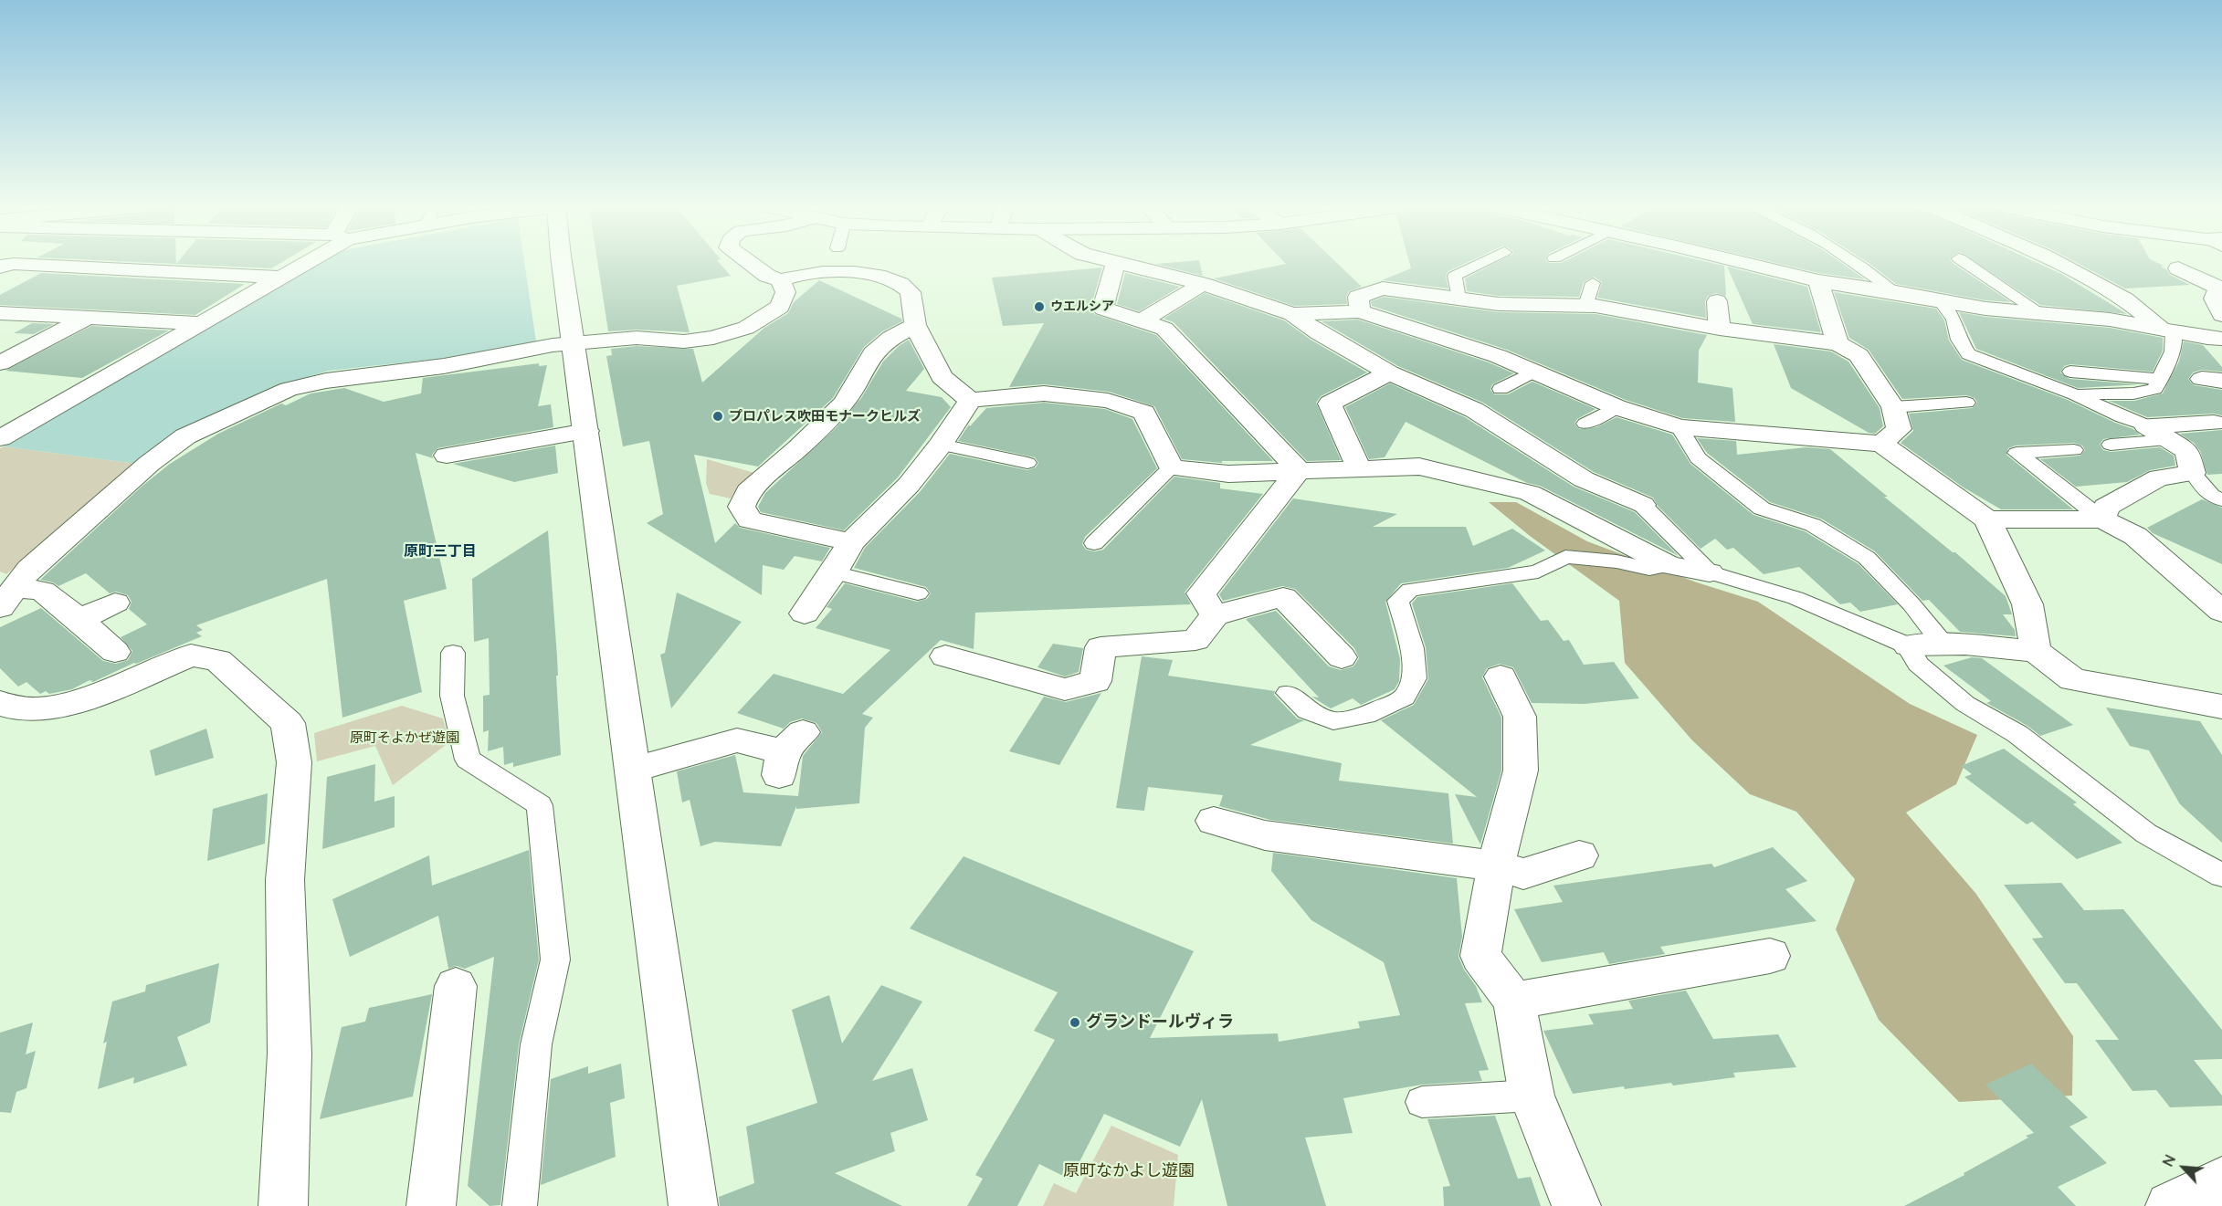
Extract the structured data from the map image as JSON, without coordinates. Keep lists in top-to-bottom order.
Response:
{
  "districts": ["原町三丁目"],
  "parks": ["原町そよかぜ遊園", "原町なかよし遊園"],
  "places": ["ウエルシア", "プロパレス吹田モナークヒルズ", "グランドールヴィラ"],
  "north": "top left"
}
